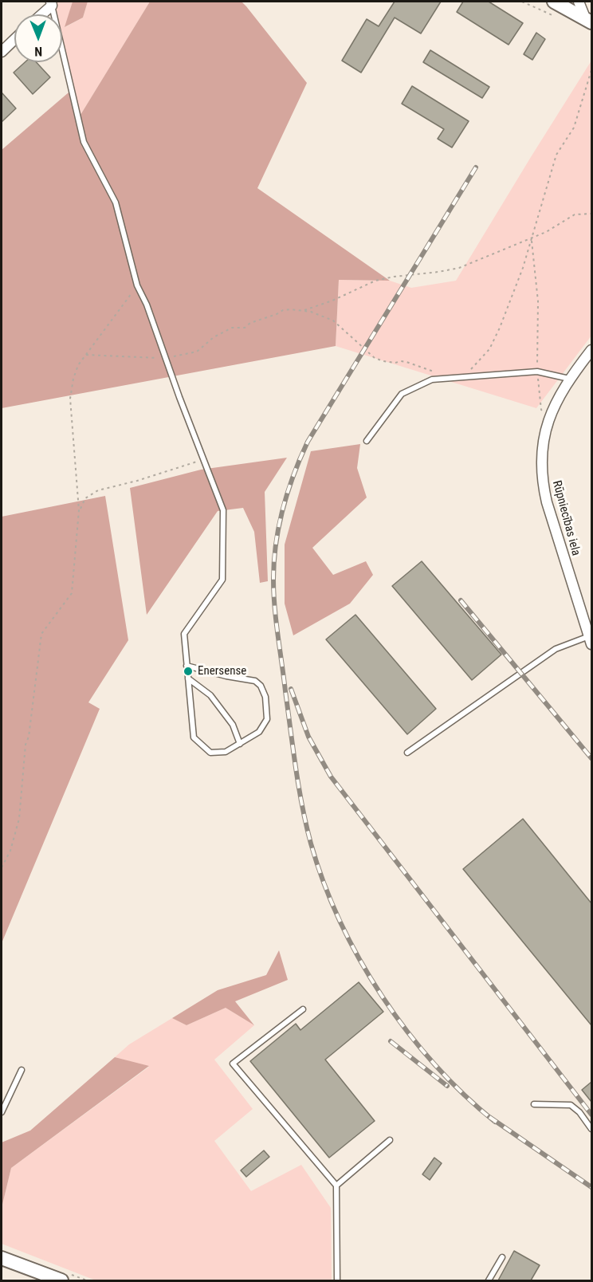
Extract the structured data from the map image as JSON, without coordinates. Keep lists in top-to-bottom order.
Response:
{
  "streets": {
    "street": ["Rūpniecības iela"]
  },
  "places": ["Enersense"],
  "north": "bottom"
}
